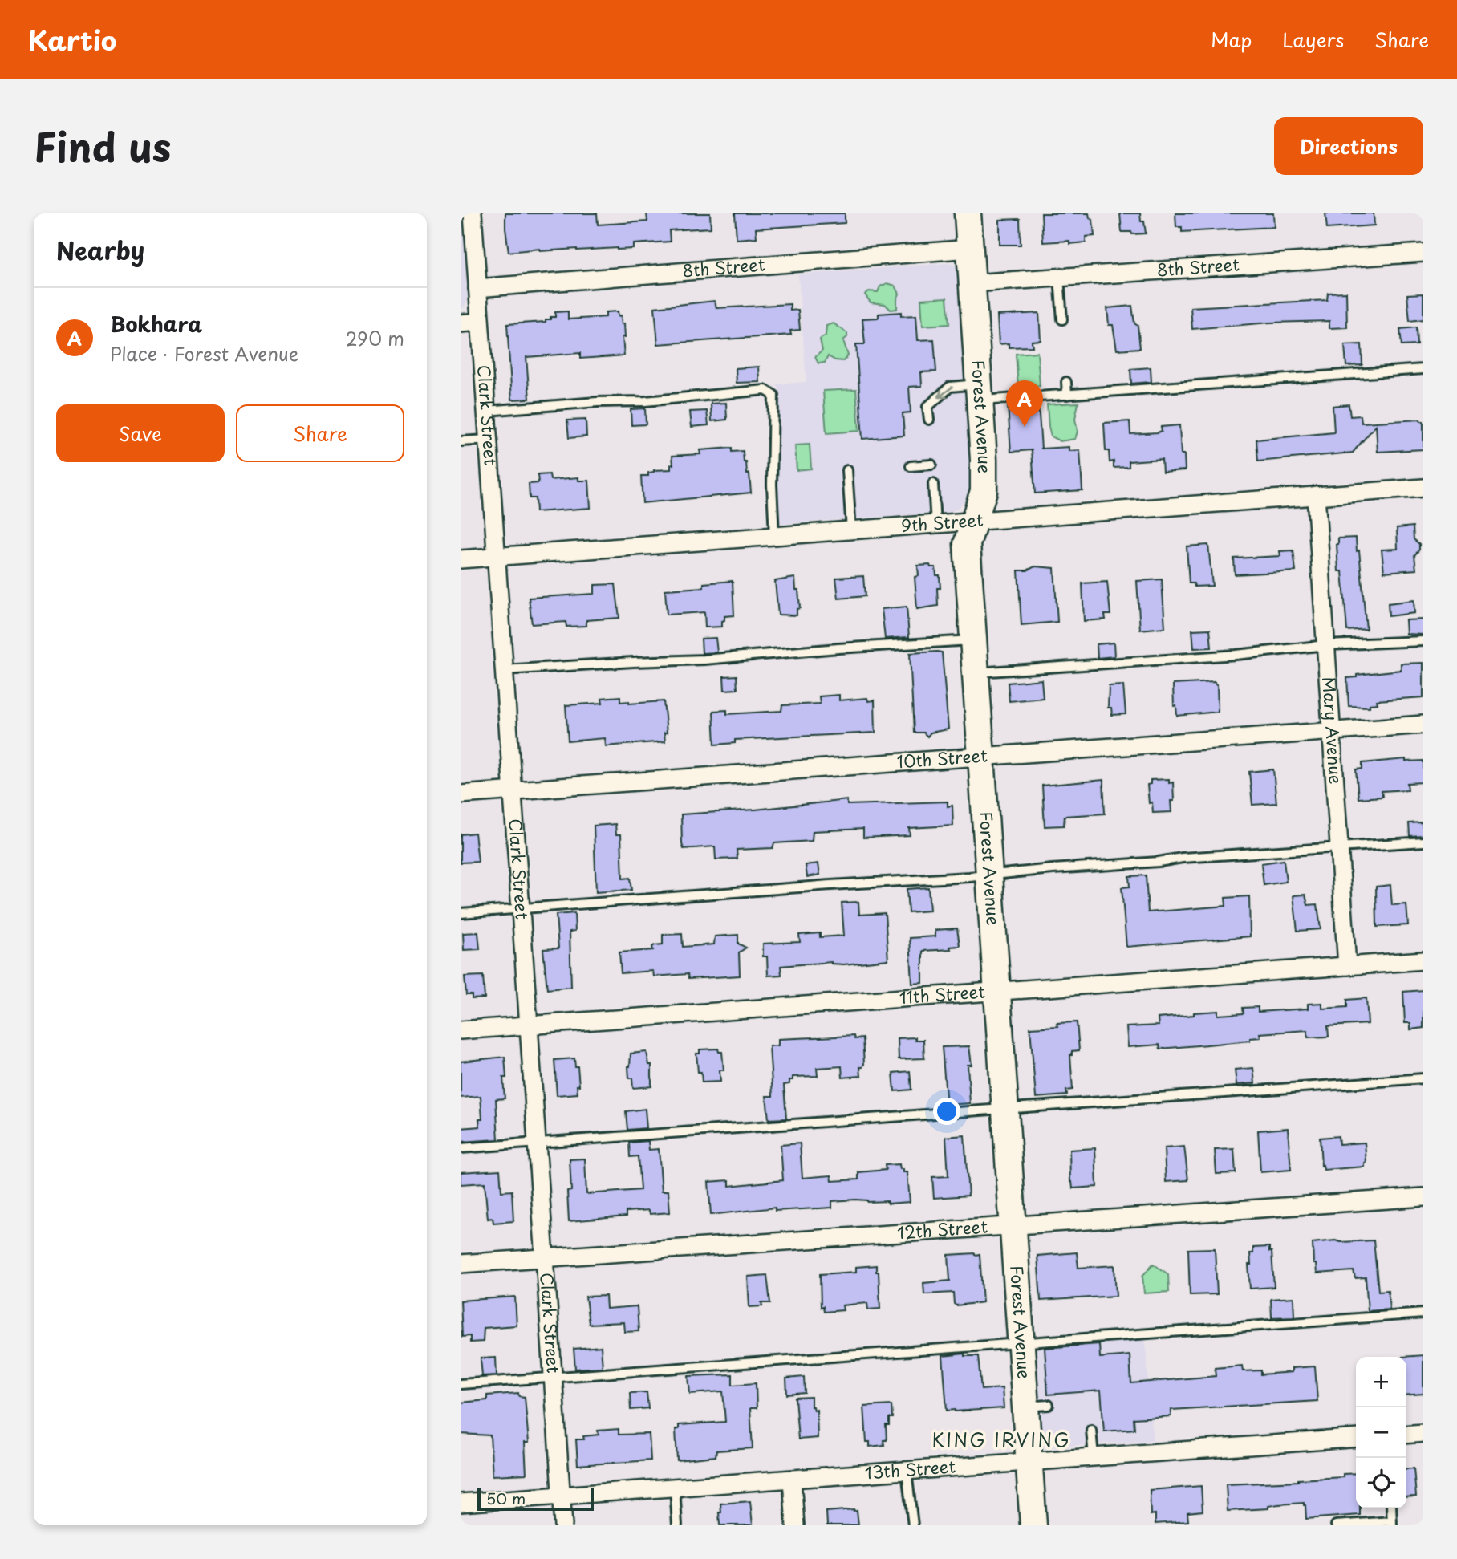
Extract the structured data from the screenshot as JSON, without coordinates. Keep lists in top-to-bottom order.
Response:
{
  "streets": {
    "street": [
      "8th Street",
      "Clark Street",
      "Forest Avenue",
      "9th Street",
      "Mary Avenue",
      "10th Street",
      "11th Street",
      "12th Street",
      "13th Street"
    ]
  },
  "crossings": [
    ["8th Street", "Clark Street"],
    ["8th Street", "Forest Avenue"],
    ["Clark Street", "9th Street"],
    ["Clark Street", "10th Street"],
    ["Clark Street", "11th Street"],
    ["Clark Street", "12th Street"],
    ["Clark Street", "13th Street"],
    ["Forest Avenue", "9th Street"],
    ["Forest Avenue", "10th Street"],
    ["Forest Avenue", "11th Street"],
    ["Forest Avenue", "12th Street"],
    ["Forest Avenue", "13th Street"],
    ["9th Street", "Mary Avenue"],
    ["Mary Avenue", "10th Street"],
    ["Mary Avenue", "11th Street"]
  ],
  "districts": ["KING IRVING"],
  "scale_bar": "50 m",
  "page": {
    "header": "Kartio",
    "nav": ["Map", "Layers", "Share"],
    "title": "Find us",
    "buttons": [
      "Directions",
      ["Save", "Share"]
    ],
    "heading": "Nearby",
    "list": [
      {
        "mark": "A",
        "name": "Bokhara",
        "note": "Place · Forest Avenue",
        "value": "290 m"
      }
    ],
    "pins": "A",
    "map_buttons": ["+", "−"],
    "scale": "50 m"
  }
}
